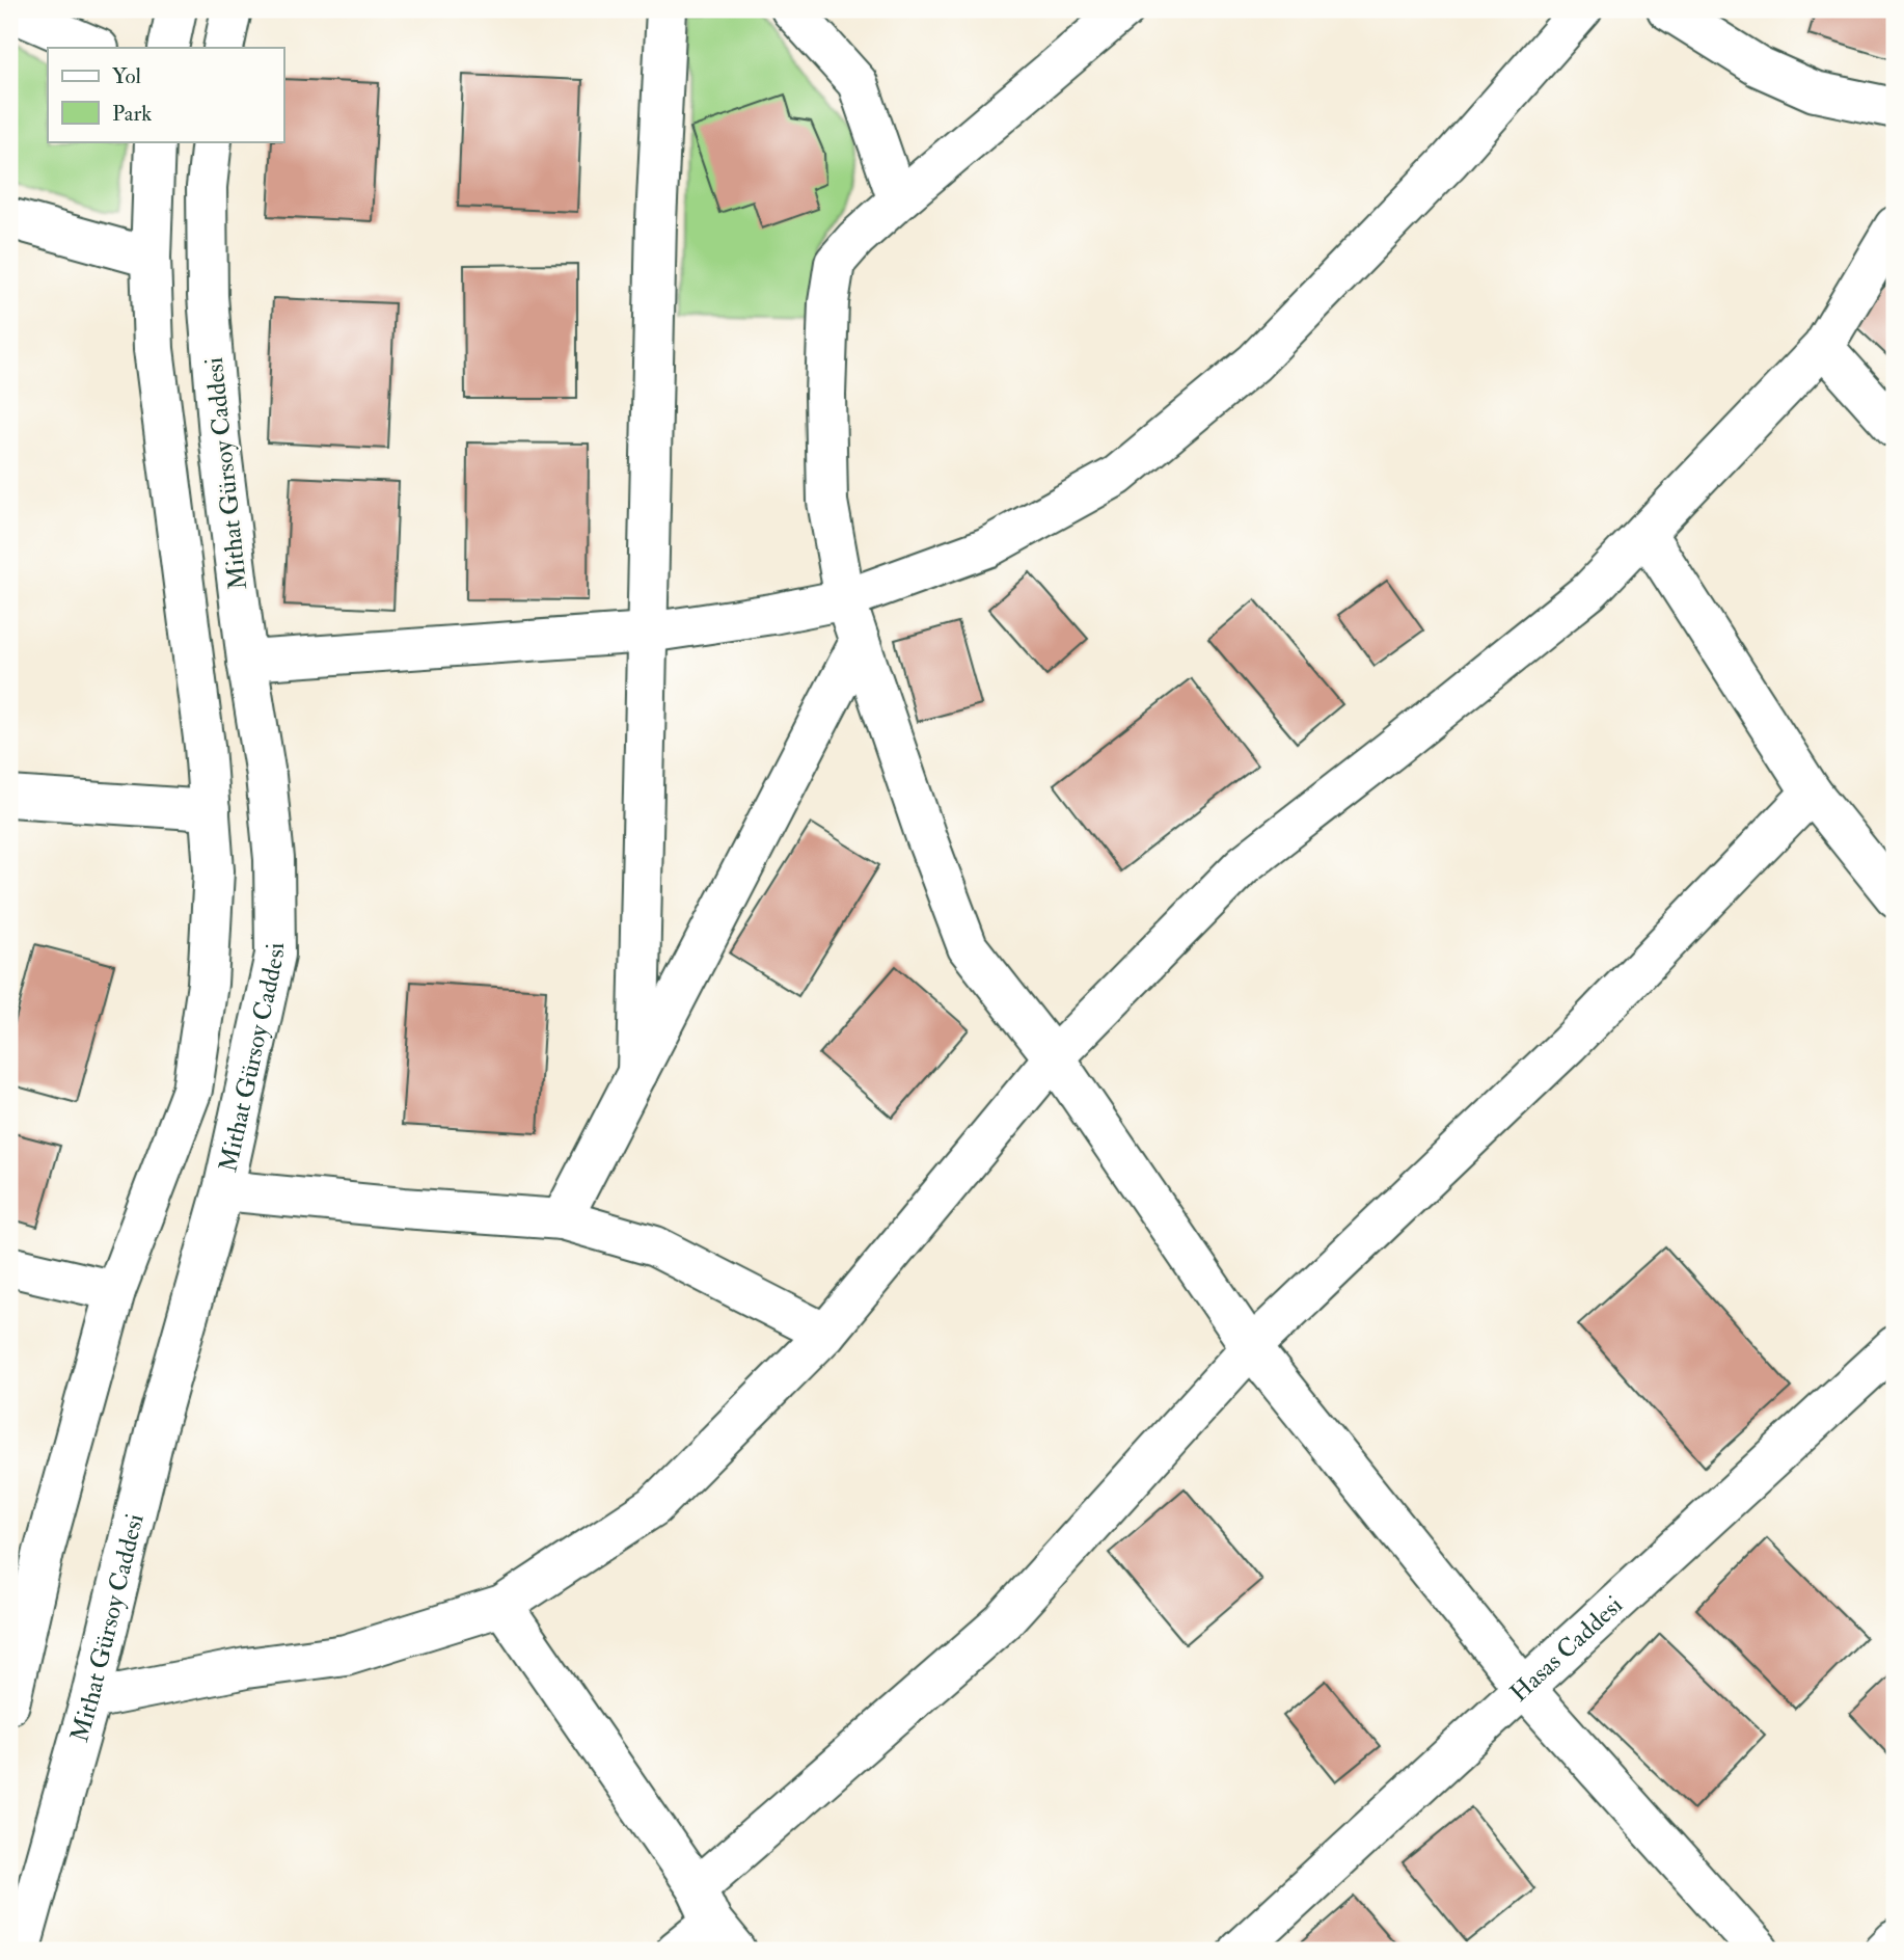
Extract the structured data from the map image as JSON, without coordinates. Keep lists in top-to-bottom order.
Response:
{
  "streets": {
    "street": ["Mithat Gürsoy Caddesi", "Hasas Caddesi"]
  },
  "legend": ["Yol", "Park"]
}
